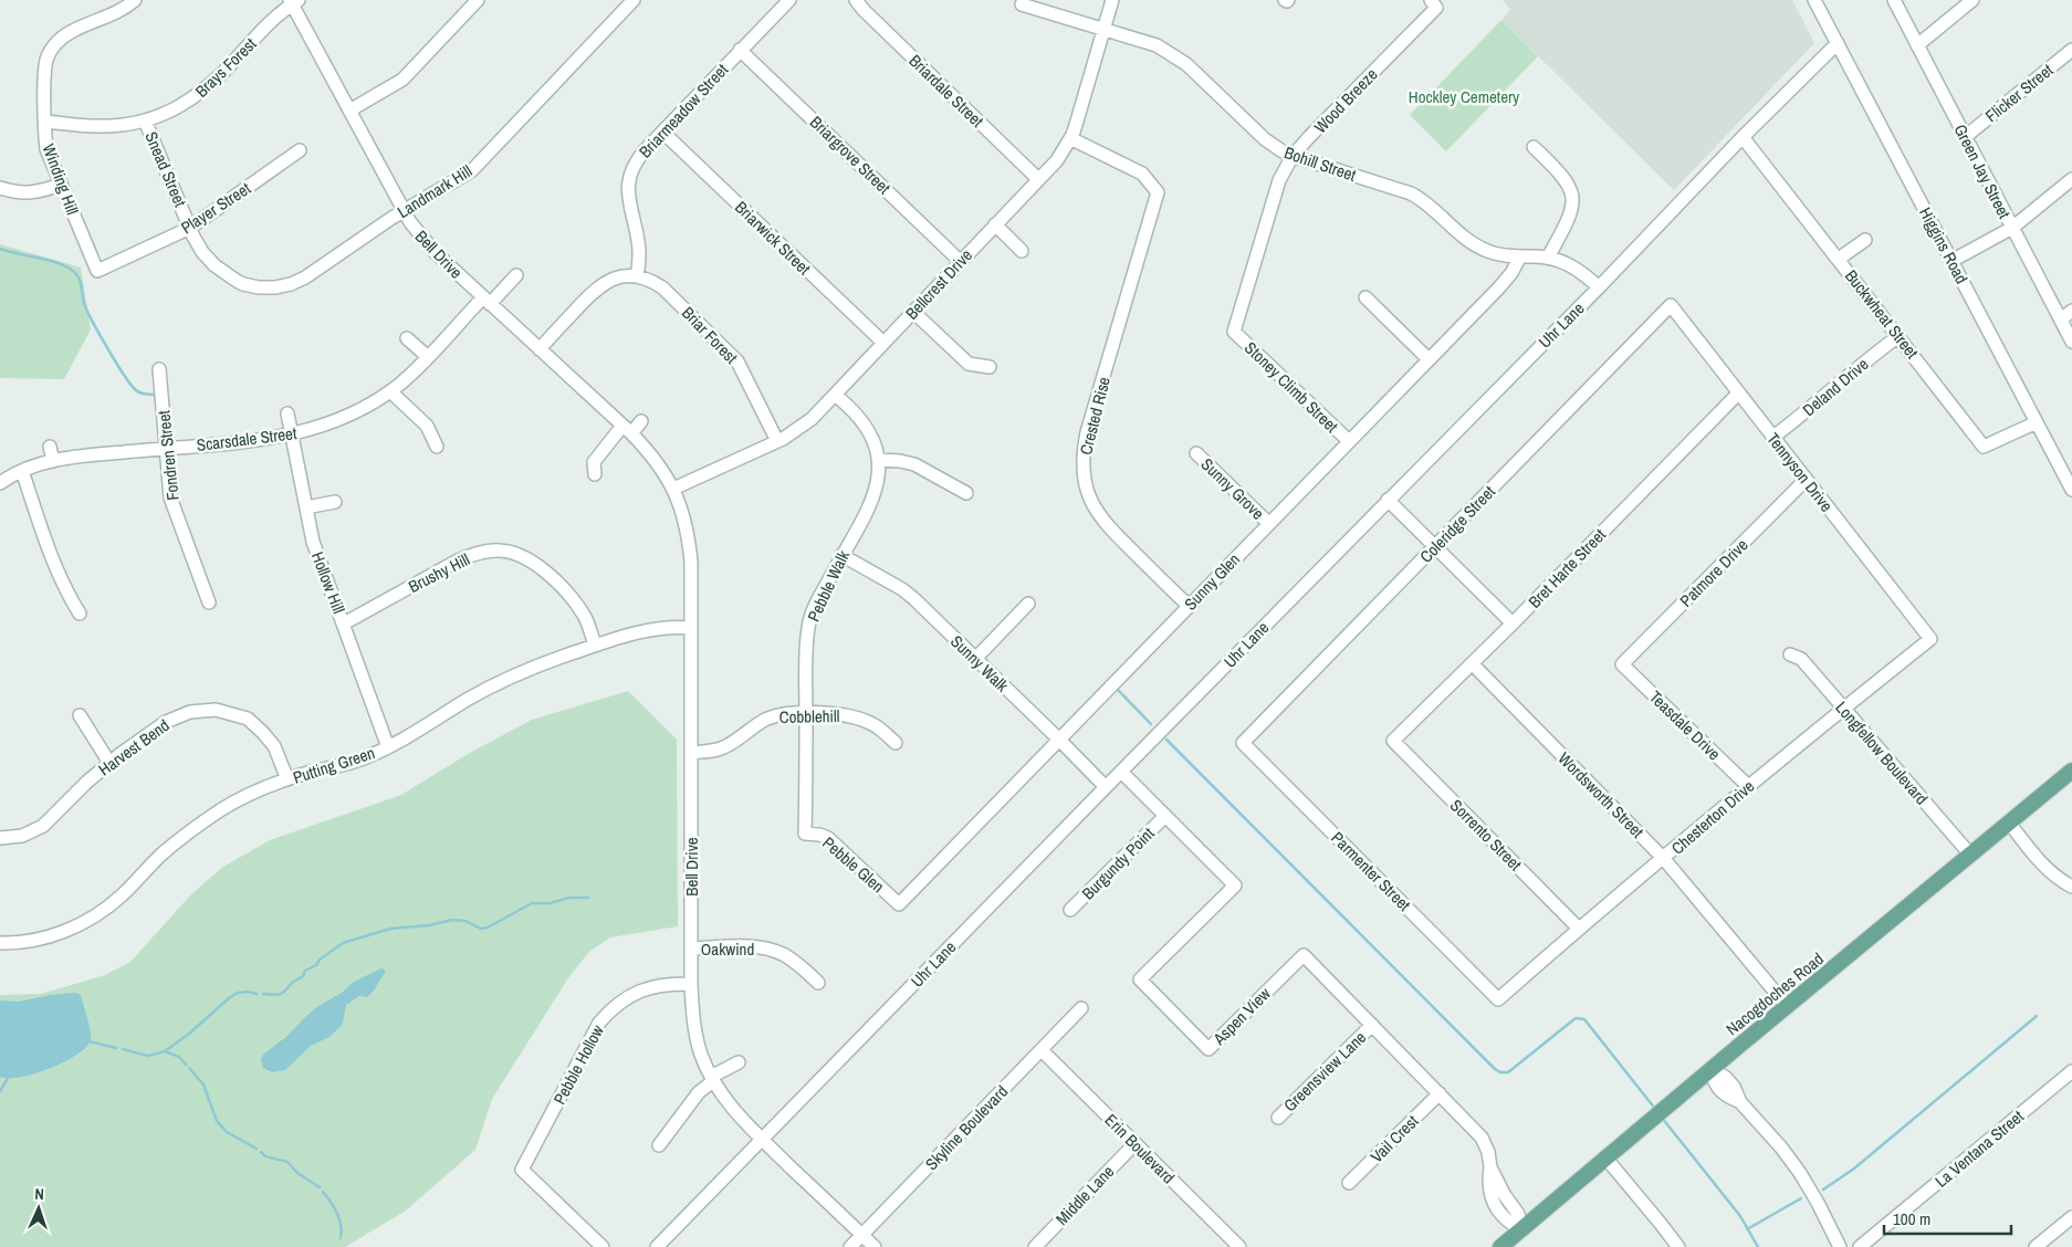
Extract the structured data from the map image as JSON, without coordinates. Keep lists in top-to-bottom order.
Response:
{
  "streets": {
    "main road": ["Nacogdoches Road"],
    "street": [
      "Brays Forest",
      "Briardale Street",
      "Flicker Street",
      "Wood Breeze",
      "Briarmeadow Street",
      "Briargrove Street",
      "Bohill Street",
      "Snead Street",
      "Green Jay Street",
      "Winding Hill",
      "Landmark Hill",
      "Player Street",
      "Briarwick Street",
      "Higgins Road",
      "Bell Drive",
      "Bellcrest Drive",
      "Buckwheat Street",
      "Uhr Lane",
      "Briar Forest",
      "Stoney Climb Street",
      "Deland Drive",
      "Crested Rise",
      "Scarsdale Street",
      "Fondren Street",
      "Tennyson Drive",
      "Sunny Grove",
      "Coleridge Street",
      "Bret Harte Street",
      "Brushy Hill",
      "Patmore Drive",
      "Sunny Glen",
      "Hollow Hill",
      "Pebble Walk",
      "Sunny Walk",
      "Cobblehill",
      "Teasdale Drive",
      "Harvest Bend",
      "Longfellow Boulevard",
      "Putting Green",
      "Wordsworth Street",
      "Chesterton Drive",
      "Sorrento Street",
      "Burgundy Point",
      "Pebble Glen",
      "Parmenter Street",
      "Oakwind",
      "Aspen View",
      "Pebble Hollow",
      "Greensview Lane",
      "Skyline Boulevard",
      "Vail Crest",
      "Erin Boulevard",
      "La Ventana Street",
      "Middle Lane"
    ]
  },
  "crossings": [
    ["Brays Forest", "Snead Street"],
    ["Brays Forest", "Winding Hill"],
    ["Brays Forest", "Bell Drive"],
    ["Briardale Street", "Bellcrest Drive"],
    ["Flicker Street", "Green Jay Street"],
    ["Wood Breeze", "Bohill Street"],
    ["Wood Breeze", "Stoney Climb Street"],
    ["Briarmeadow Street", "Briargrove Street"],
    ["Briarmeadow Street", "Briarwick Street"],
    ["Briarmeadow Street", "Briar Forest"],
    ["Briargrove Street", "Bellcrest Drive"],
    ["Bohill Street", "Bellcrest Drive"],
    ["Bohill Street", "Uhr Lane"],
    ["Bohill Street", "Sunny Glen"],
    ["Snead Street", "Landmark Hill"],
    ["Snead Street", "Player Street"],
    ["Winding Hill", "Player Street"],
    ["Landmark Hill", "Bell Drive"],
    ["Briarwick Street", "Bellcrest Drive"],
    ["Higgins Road", "Buckwheat Street"],
    ["Higgins Road", "Uhr Lane"],
    ["Bell Drive", "Bellcrest Drive"],
    ["Bell Drive", "Uhr Lane"],
    ["Bell Drive", "Scarsdale Street"],
    ["Bell Drive", "Cobblehill"],
    ["Bell Drive", "Putting Green"],
    ["Bell Drive", "Oakwind"],
    ["Bell Drive", "Pebble Hollow"],
    ["Bell Drive", "Skyline Boulevard"],
    ["Bellcrest Drive", "Briar Forest"],
    ["Bellcrest Drive", "Crested Rise"],
    ["Bellcrest Drive", "Pebble Walk"],
    ["Buckwheat Street", "Uhr Lane"],
    ["Buckwheat Street", "Deland Drive"],
    ["Uhr Lane", "Sunny Walk"],
    ["Uhr Lane", "Aspen View"],
    ["Stoney Climb Street", "Sunny Glen"],
    ["Deland Drive", "Tennyson Drive"],
    ["Crested Rise", "Sunny Glen"],
    ["Scarsdale Street", "Fondren Street"],
    ["Scarsdale Street", "Hollow Hill"],
    ["Tennyson Drive", "Coleridge Street"],
    ["Tennyson Drive", "Bret Harte Street"],
    ["Tennyson Drive", "Patmore Drive"],
    ["Tennyson Drive", "Chesterton Drive"],
    ["Sunny Grove", "Sunny Glen"],
    ["Coleridge Street", "Parmenter Street"],
    ["Bret Harte Street", "Wordsworth Street"],
    ["Bret Harte Street", "Sorrento Street"],
    ["Brushy Hill", "Hollow Hill"],
    ["Brushy Hill", "Putting Green"],
    ["Patmore Drive", "Teasdale Drive"],
    ["Sunny Glen", "Sunny Walk"],
    ["Sunny Glen", "Pebble Glen"],
    ["Hollow Hill", "Putting Green"],
    ["Pebble Walk", "Sunny Walk"],
    ["Pebble Walk", "Cobblehill"],
    ["Pebble Walk", "Pebble Glen"],
    ["Teasdale Drive", "Chesterton Drive"],
    ["Harvest Bend", "Putting Green"],
    ["Longfellow Boulevard", "Chesterton Drive"],
    ["Longfellow Boulevard", "Nacogdoches Road"],
    ["Wordsworth Street", "Chesterton Drive"],
    ["Wordsworth Street", "Nacogdoches Road"],
    ["Chesterton Drive", "Sorrento Street"],
    ["Chesterton Drive", "Parmenter Street"],
    ["Burgundy Point", "Aspen View"],
    ["Nacogdoches Road", "Aspen View"],
    ["Aspen View", "Greensview Lane"],
    ["Aspen View", "Vail Crest"],
    ["Skyline Boulevard", "Erin Boulevard"],
    ["Erin Boulevard", "Middle Lane"]
  ],
  "parks": ["Hockley Cemetery"],
  "scale_bar": "100 m",
  "north": "top"
}
